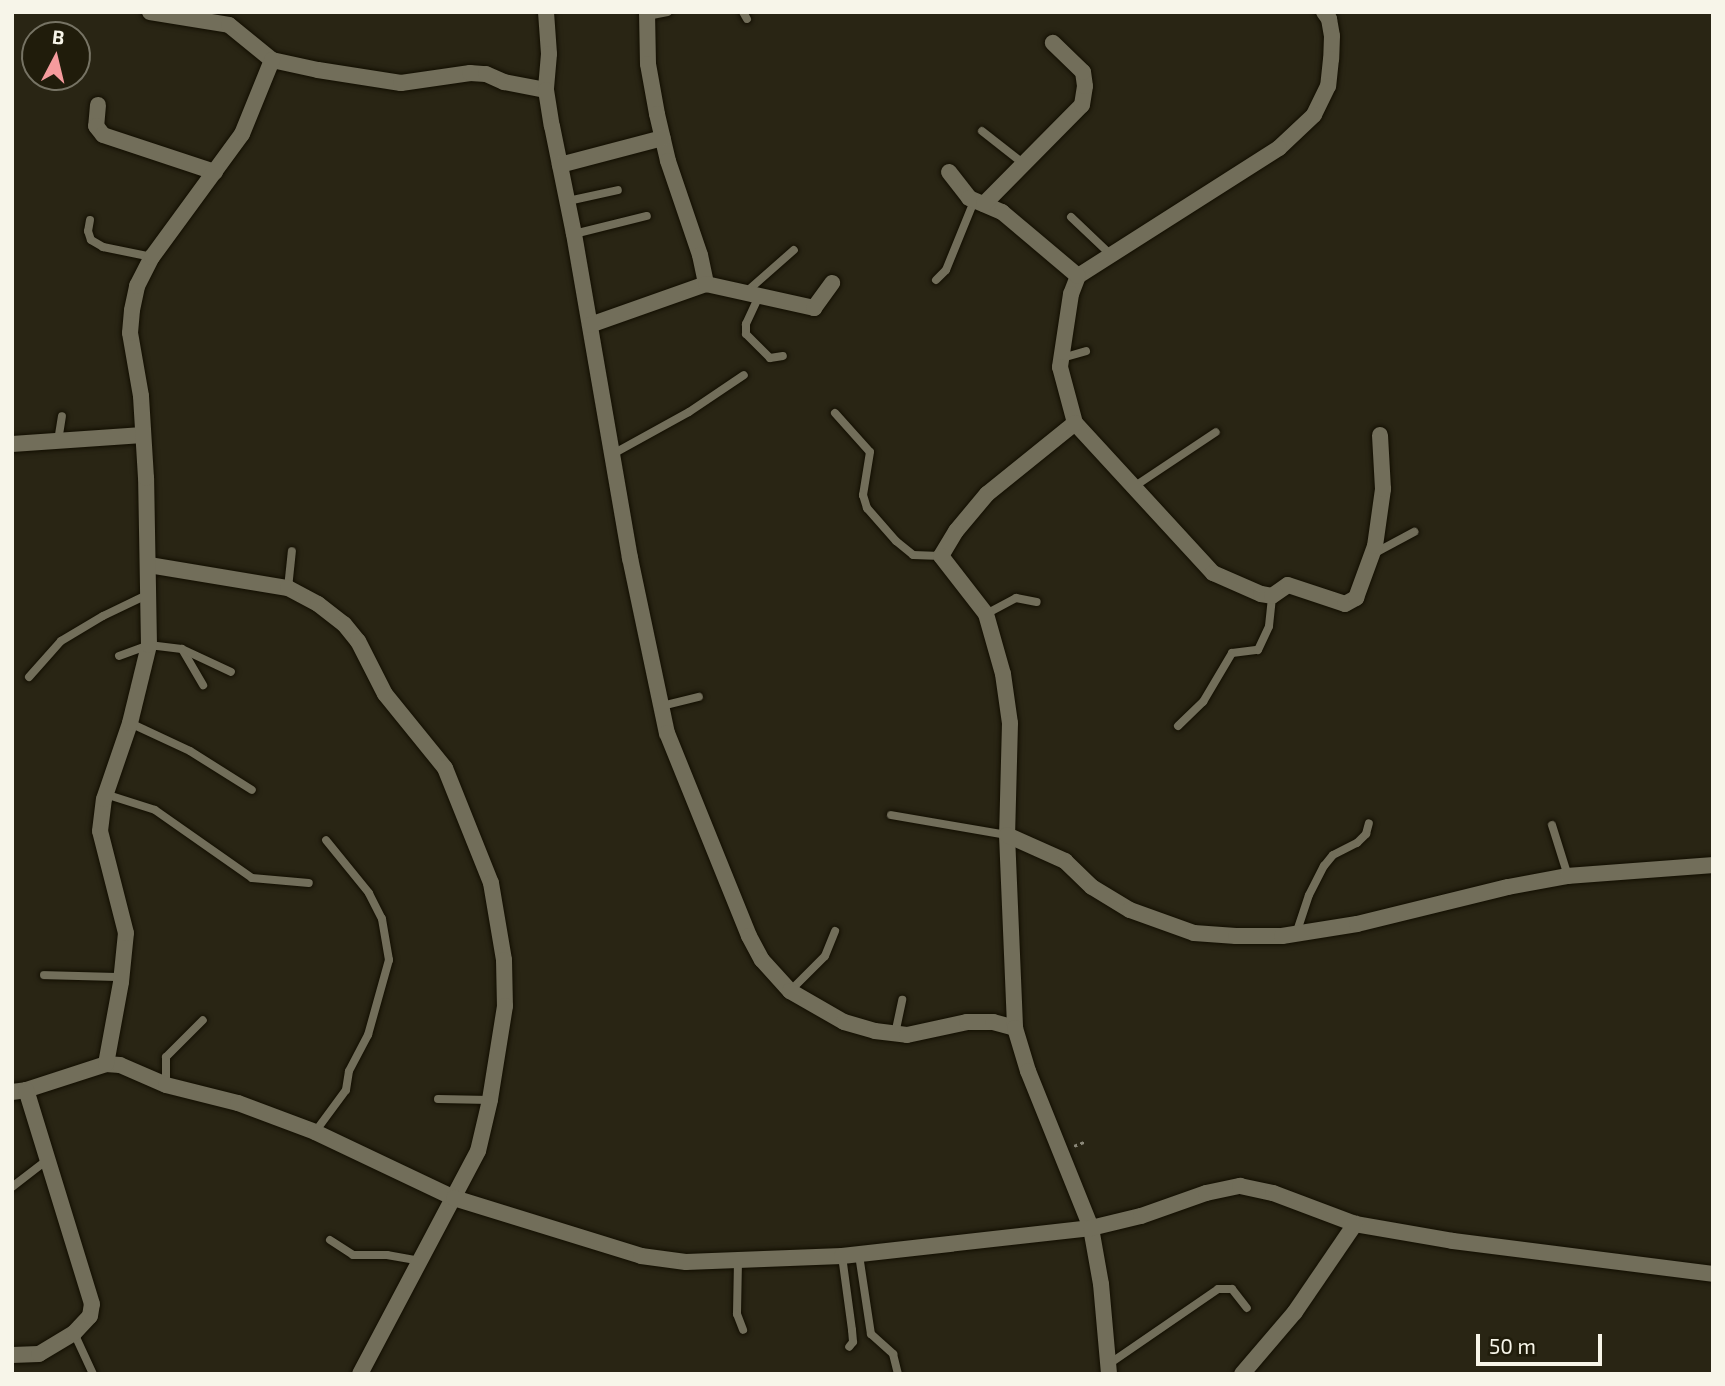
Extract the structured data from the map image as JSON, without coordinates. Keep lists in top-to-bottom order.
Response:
{
  "scale_bar": "50 m",
  "north": "top"
}
